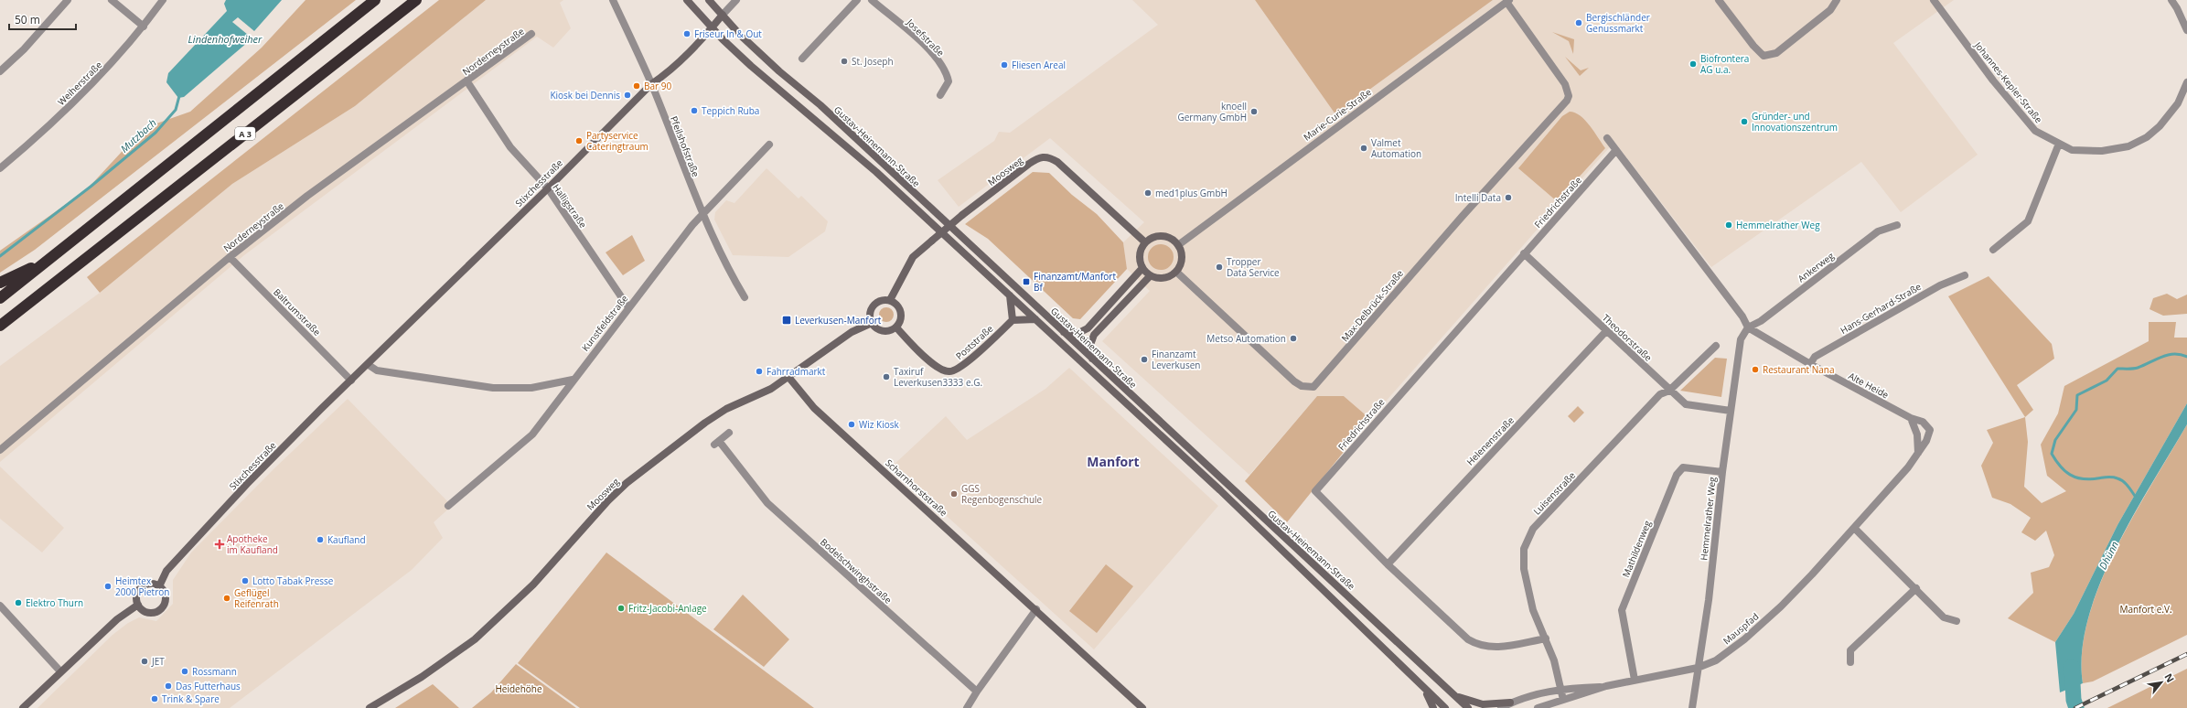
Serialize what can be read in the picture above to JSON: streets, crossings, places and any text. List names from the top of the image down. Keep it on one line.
{"streets":{"highway":["A 3"],"street":["Josefstraße","Norderneystraße","Johannes-Kepler-Straße","Weiherstraße","Marie-Curie-Straße","Pfeilshofstraße","Gustav-Heinemann-Straße","Moosweg","Stixchesstraße","Friedrichstraße","Halligstraße","Ankerweg","Max-Delbrück-Straße","Hans-Gerhard-Straße","Baltrumstraße","Kunstfeldstraße","Theodorstraße","Poststraße","Alte Heide","Helenenstraße","Scharnhorststraße","Luisenstraße","Hemmelrather Weg","Mathildenweg","Bodelschwinghstraße","Mauspfad"]},"crossings":[["Norderneystraße","Halligstraße"],["Norderneystraße","Baltrumstraße"],["Marie-Curie-Straße","Moosweg"],["Marie-Curie-Straße","Max-Delbrück-Straße"],["Pfeilshofstraße","Stixchesstraße"],["Pfeilshofstraße","Kunstfeldstraße"],["Gustav-Heinemann-Straße","Stixchesstraße"],["Moosweg","Max-Delbrück-Straße"],["Moosweg","Poststraße"],["Moosweg","Scharnhorststraße"],["Stixchesstraße","Halligstraße"],["Stixchesstraße","Baltrumstraße"],["Friedrichstraße","Theodorstraße"],["Friedrichstraße","Helenenstraße"],["Friedrichstraße","Luisenstraße"],["Halligstraße","Kunstfeldstraße"],["Ankerweg","Alte Heide"],["Ankerweg","Hemmelrather Weg"],["Hans-Gerhard-Straße","Alte Heide"],["Theodorstraße","Helenenstraße"],["Theodorstraße","Luisenstraße"],["Theodorstraße","Hemmelrather Weg"],["Alte Heide","Hemmelrather Weg"],["Alte Heide","Mauspfad"],["Luisenstraße","Mauspfad"],["Hemmelrather Weg","Mathildenweg"],["Hemmelrather Weg","Mauspfad"],["Mathildenweg","Mauspfad"]],"districts":["Manfort"],"water":["Lindenhofweiher","Mutzbach","Dhünn"],"parks":["Manfort e.V.","Heidehöhe"],"places":{"other":["Bergischländer Genussmarkt","Friseur In & Out","St. Joseph","Biofrontera AG u.a.","Fliesen Areal","Bar 90","Kiosk bei Dennis","Teppich Ruba","knoell Germany GmbH","Gründer- und Innovationszentrum","Partyservice Cateringtraum","Valmet Automation","med1plus GmbH","Intelli Data","Hemmelrather Weg","Tropper Data Service","Metso Automation","Finanzamt Leverkusen","Restaurant Nana","Fahrradmarkt","Taxiruf Leverkusen3333 e.G.","Wiz Kiosk","GGS Regenbogenschule","Kaufland","Lotto Tabak Presse","Heimtex 2000 Pietron","Geflügel Reifenrath","Elektro Thurn","Fritz-Jacobi-Anlage","JET","Rossmann","Das Futterhaus","Trink & Spare"],"transit":["Finanzamt/Manfort Bf","Leverkusen-Manfort"],"health":["Apotheke im Kaufland"]},"scale_bar":"50 m","north":"top right"}
